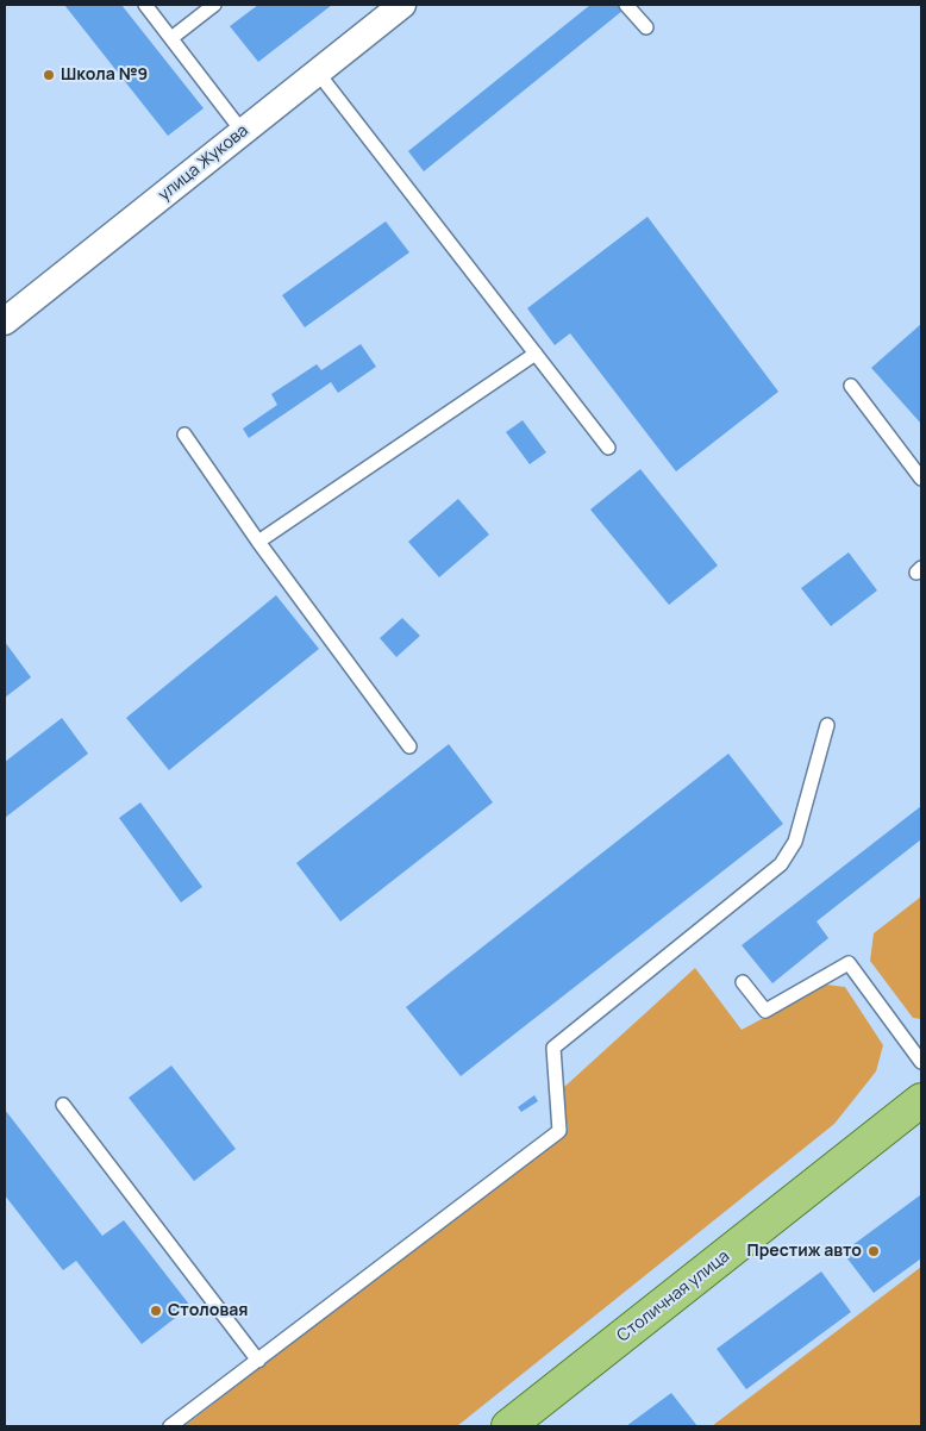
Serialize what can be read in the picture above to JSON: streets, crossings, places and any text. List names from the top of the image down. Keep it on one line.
{"streets":{"main road":["Столичная улица"],"street":["улица Жукова"]},"places":["Школа №9","Престиж авто","Столовая"]}
